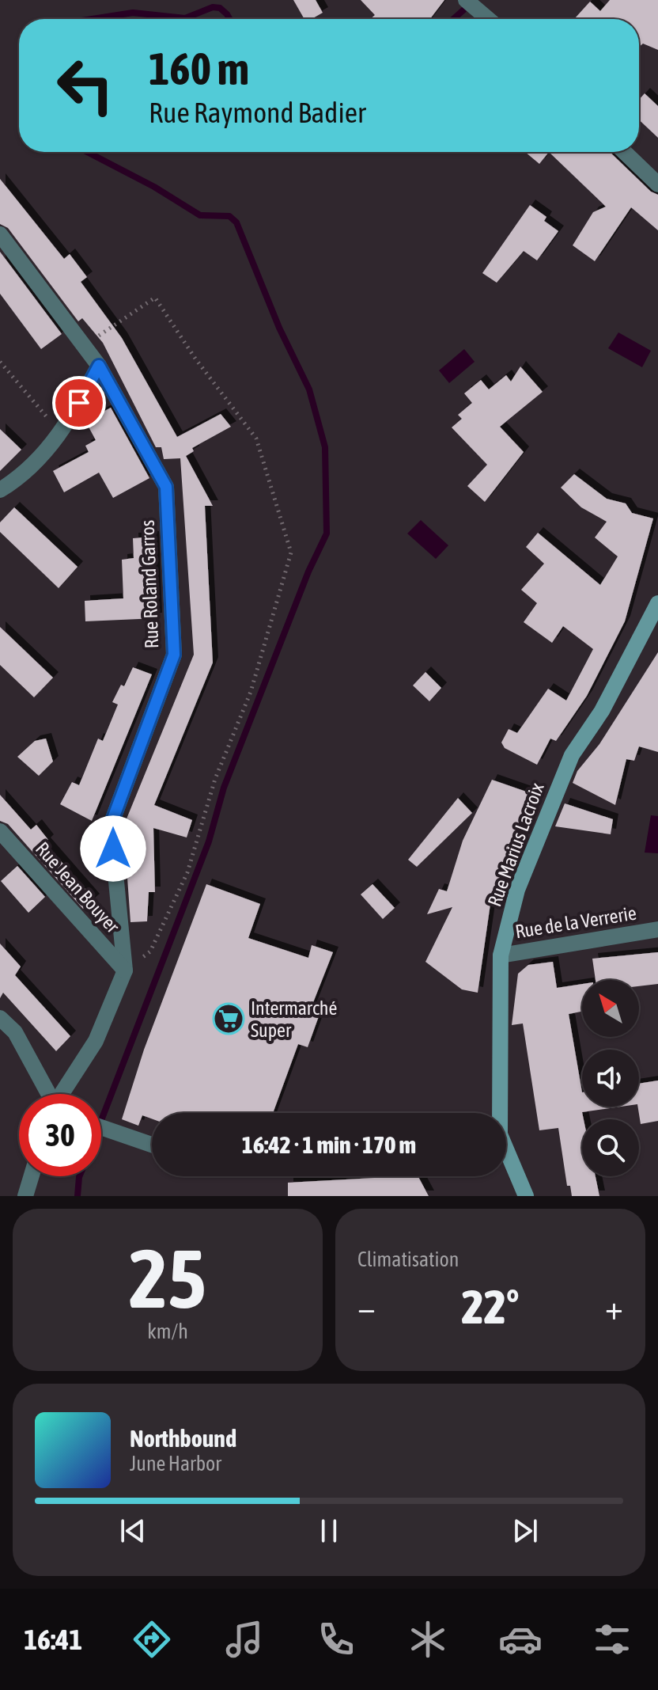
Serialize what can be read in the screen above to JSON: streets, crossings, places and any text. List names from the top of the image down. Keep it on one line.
{"streets":{"main road":["Rue Marius Lacroix"],"street":["Rue Roland Garros","Rue Jean Bouyer","Rue de la Verrerie"]},"crossings":[["Rue Roland Garros","Rue Jean Bouyer"],["Rue Marius Lacroix","Rue de la Verrerie"]],"places":{"supermarket":["Intermarché Super"]},"north":"top left","page":{"turn":["160 m","Rue Raymond Badier"],"limit":"30","trip":"16:42 · 1 min · 170 m","tile":[["25","km/h"],"Climatisation"],"heat":["−","22°","+"],"song":["Northbound","June Harbor"],"tabs":"16:41"}}
